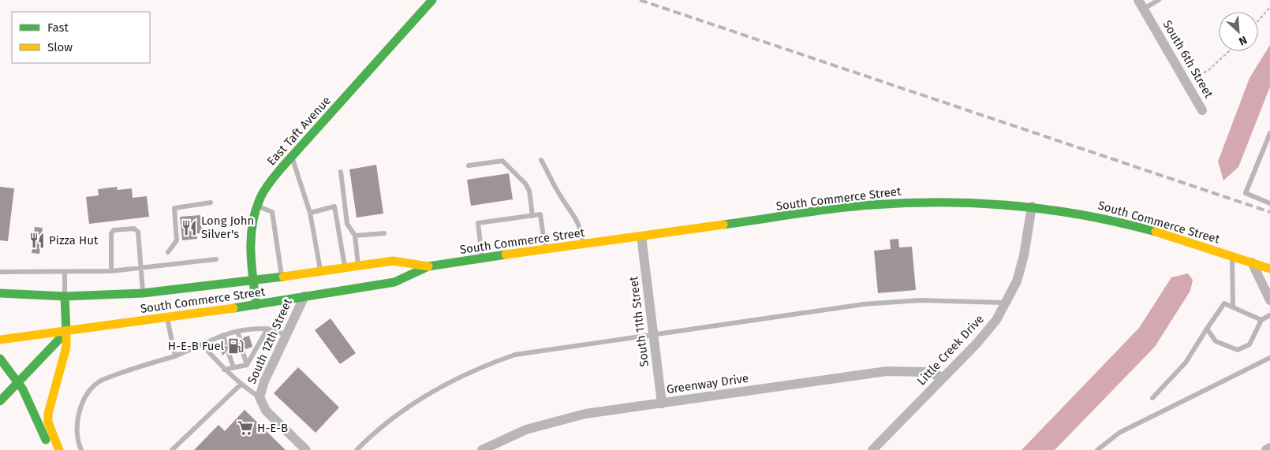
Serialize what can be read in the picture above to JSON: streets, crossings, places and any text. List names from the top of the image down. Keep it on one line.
{"streets":{"main road":["East Taft Avenue","South Commerce Street"],"street":["South 6th Street","South 11th Street","South 12th Street","Little Creek Drive","Greenway Drive"]},"crossings":[["East Taft Avenue","South Commerce Street"],["South Commerce Street","South 11th Street"],["South Commerce Street","South 12th Street"],["South Commerce Street","Little Creek Drive"],["South 11th Street","Greenway Drive"],["Little Creek Drive","Greenway Drive"]],"places":{"restaurant":["Long John Silver's","Pizza Hut"],"fuel station":["H-E-B Fuel"],"supermarket":["H-E-B"]},"legend":["Fast","Slow"],"north":"bottom right"}
